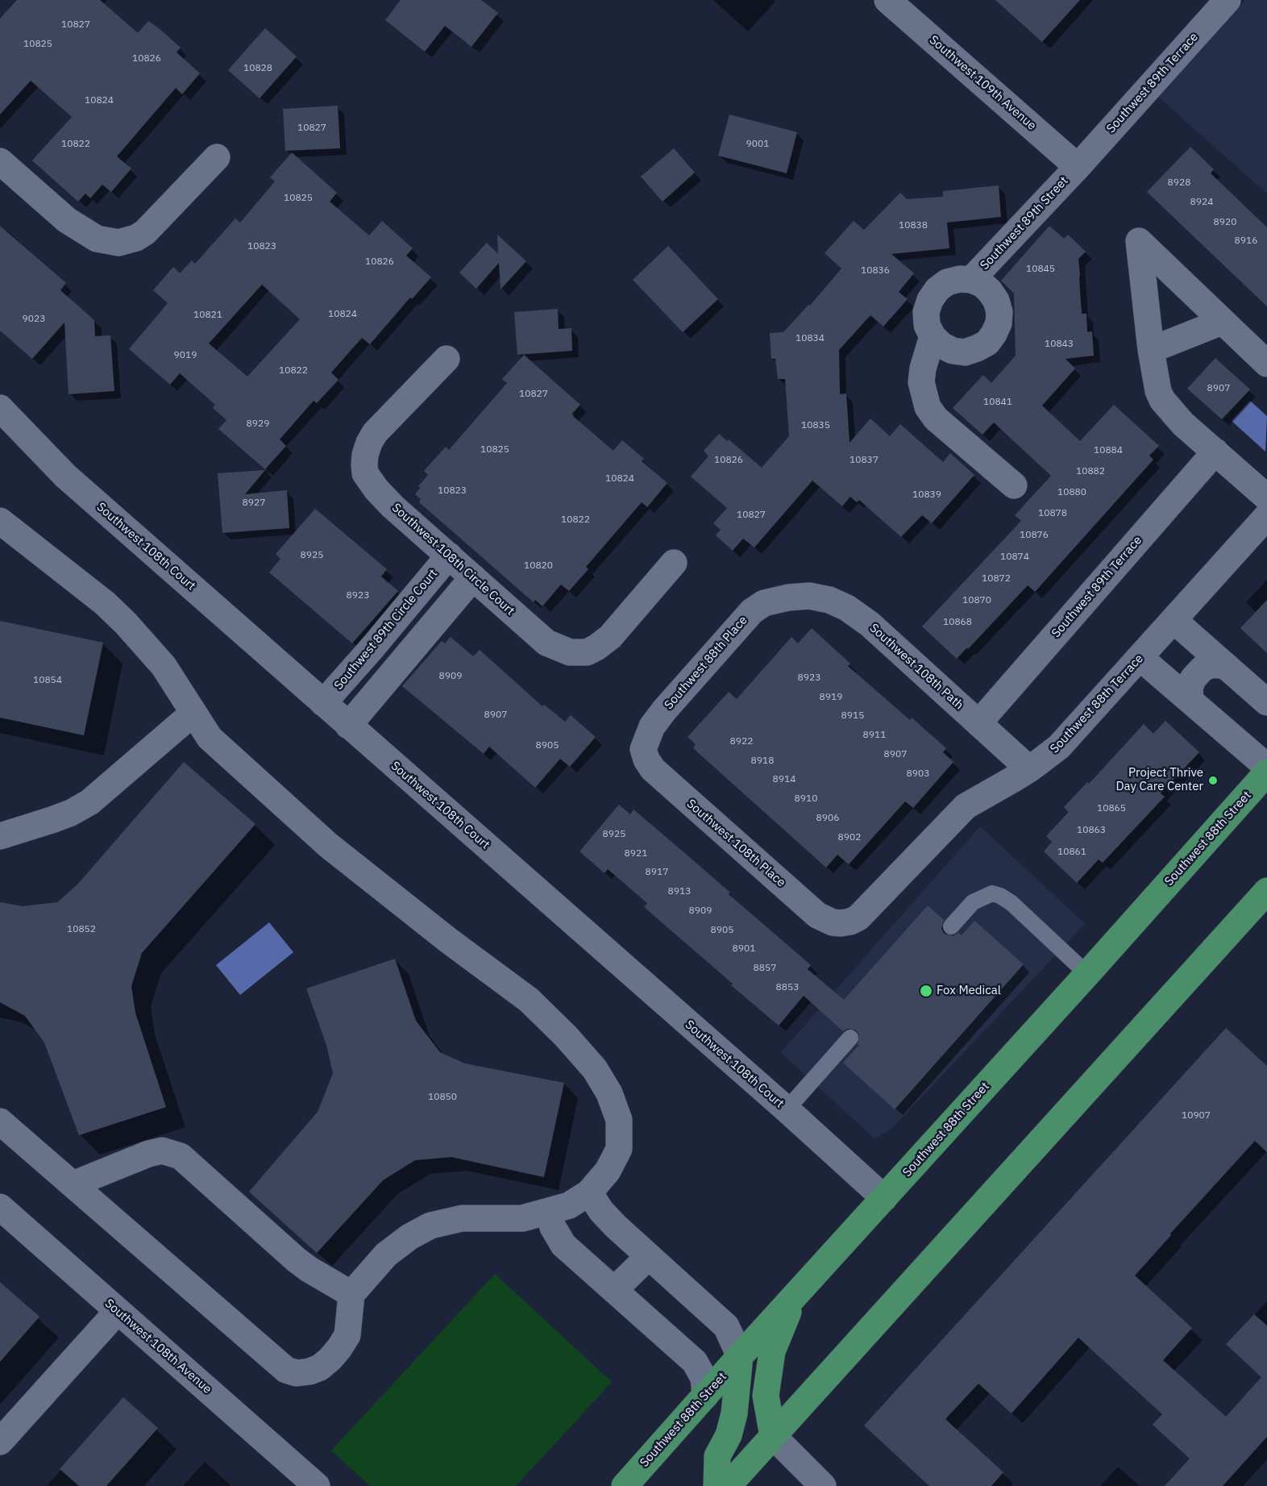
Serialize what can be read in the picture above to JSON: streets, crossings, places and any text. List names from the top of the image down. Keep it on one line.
{"streets":{"main road":["Southwest 88th Street"],"street":["Southwest 109th Avenue","Southwest 89th Terrace","Southwest 89th Street","Southwest 108th Court","Southwest 108th Circle Court","Southwest 89th Circle Court","Southwest 88th Place","Southwest 108th Path","Southwest 88th Terrace","Southwest 108th Place","Southwest 108th Avenue"]},"crossings":[["Southwest 109th Avenue","Southwest 89th Terrace"],["Southwest 109th Avenue","Southwest 89th Street"],["Southwest 89th Terrace","Southwest 89th Street"],["Southwest 89th Terrace","Southwest 108th Path"],["Southwest 108th Court","Southwest 89th Circle Court"],["Southwest 108th Court","Southwest 88th Street"],["Southwest 108th Circle Court","Southwest 89th Circle Court"],["Southwest 88th Place","Southwest 108th Path"],["Southwest 88th Place","Southwest 108th Place"],["Southwest 108th Path","Southwest 88th Terrace"],["Southwest 88th Terrace","Southwest 108th Place"]],"places":["Project Thrive Day Care Center","Fox Medical"],"house_numbers":["10827","10825","10826","10828","10824","10827","10822","9001","8928","10825","8924","8920","10838","8916","10823","10826","10845","10836","10824","10821","9023","10834","10843","9019","10822","8907","10827","10841","8929","10835","10825","10884","10826","10837","10882","10824","10823","10880","10839","8927","10878","10827","10822","10876","8925","10874","10820","10872","8923","10870","10868","8909","8923","10854","8919","8907","8915","8911","8922","8905","8907","8918","8903","8914","8910","10865","8906","10863","8925","8902","10861","8921","8917","8913","8909","10852","8905","8901","8857","8853","10850","10907"]}
